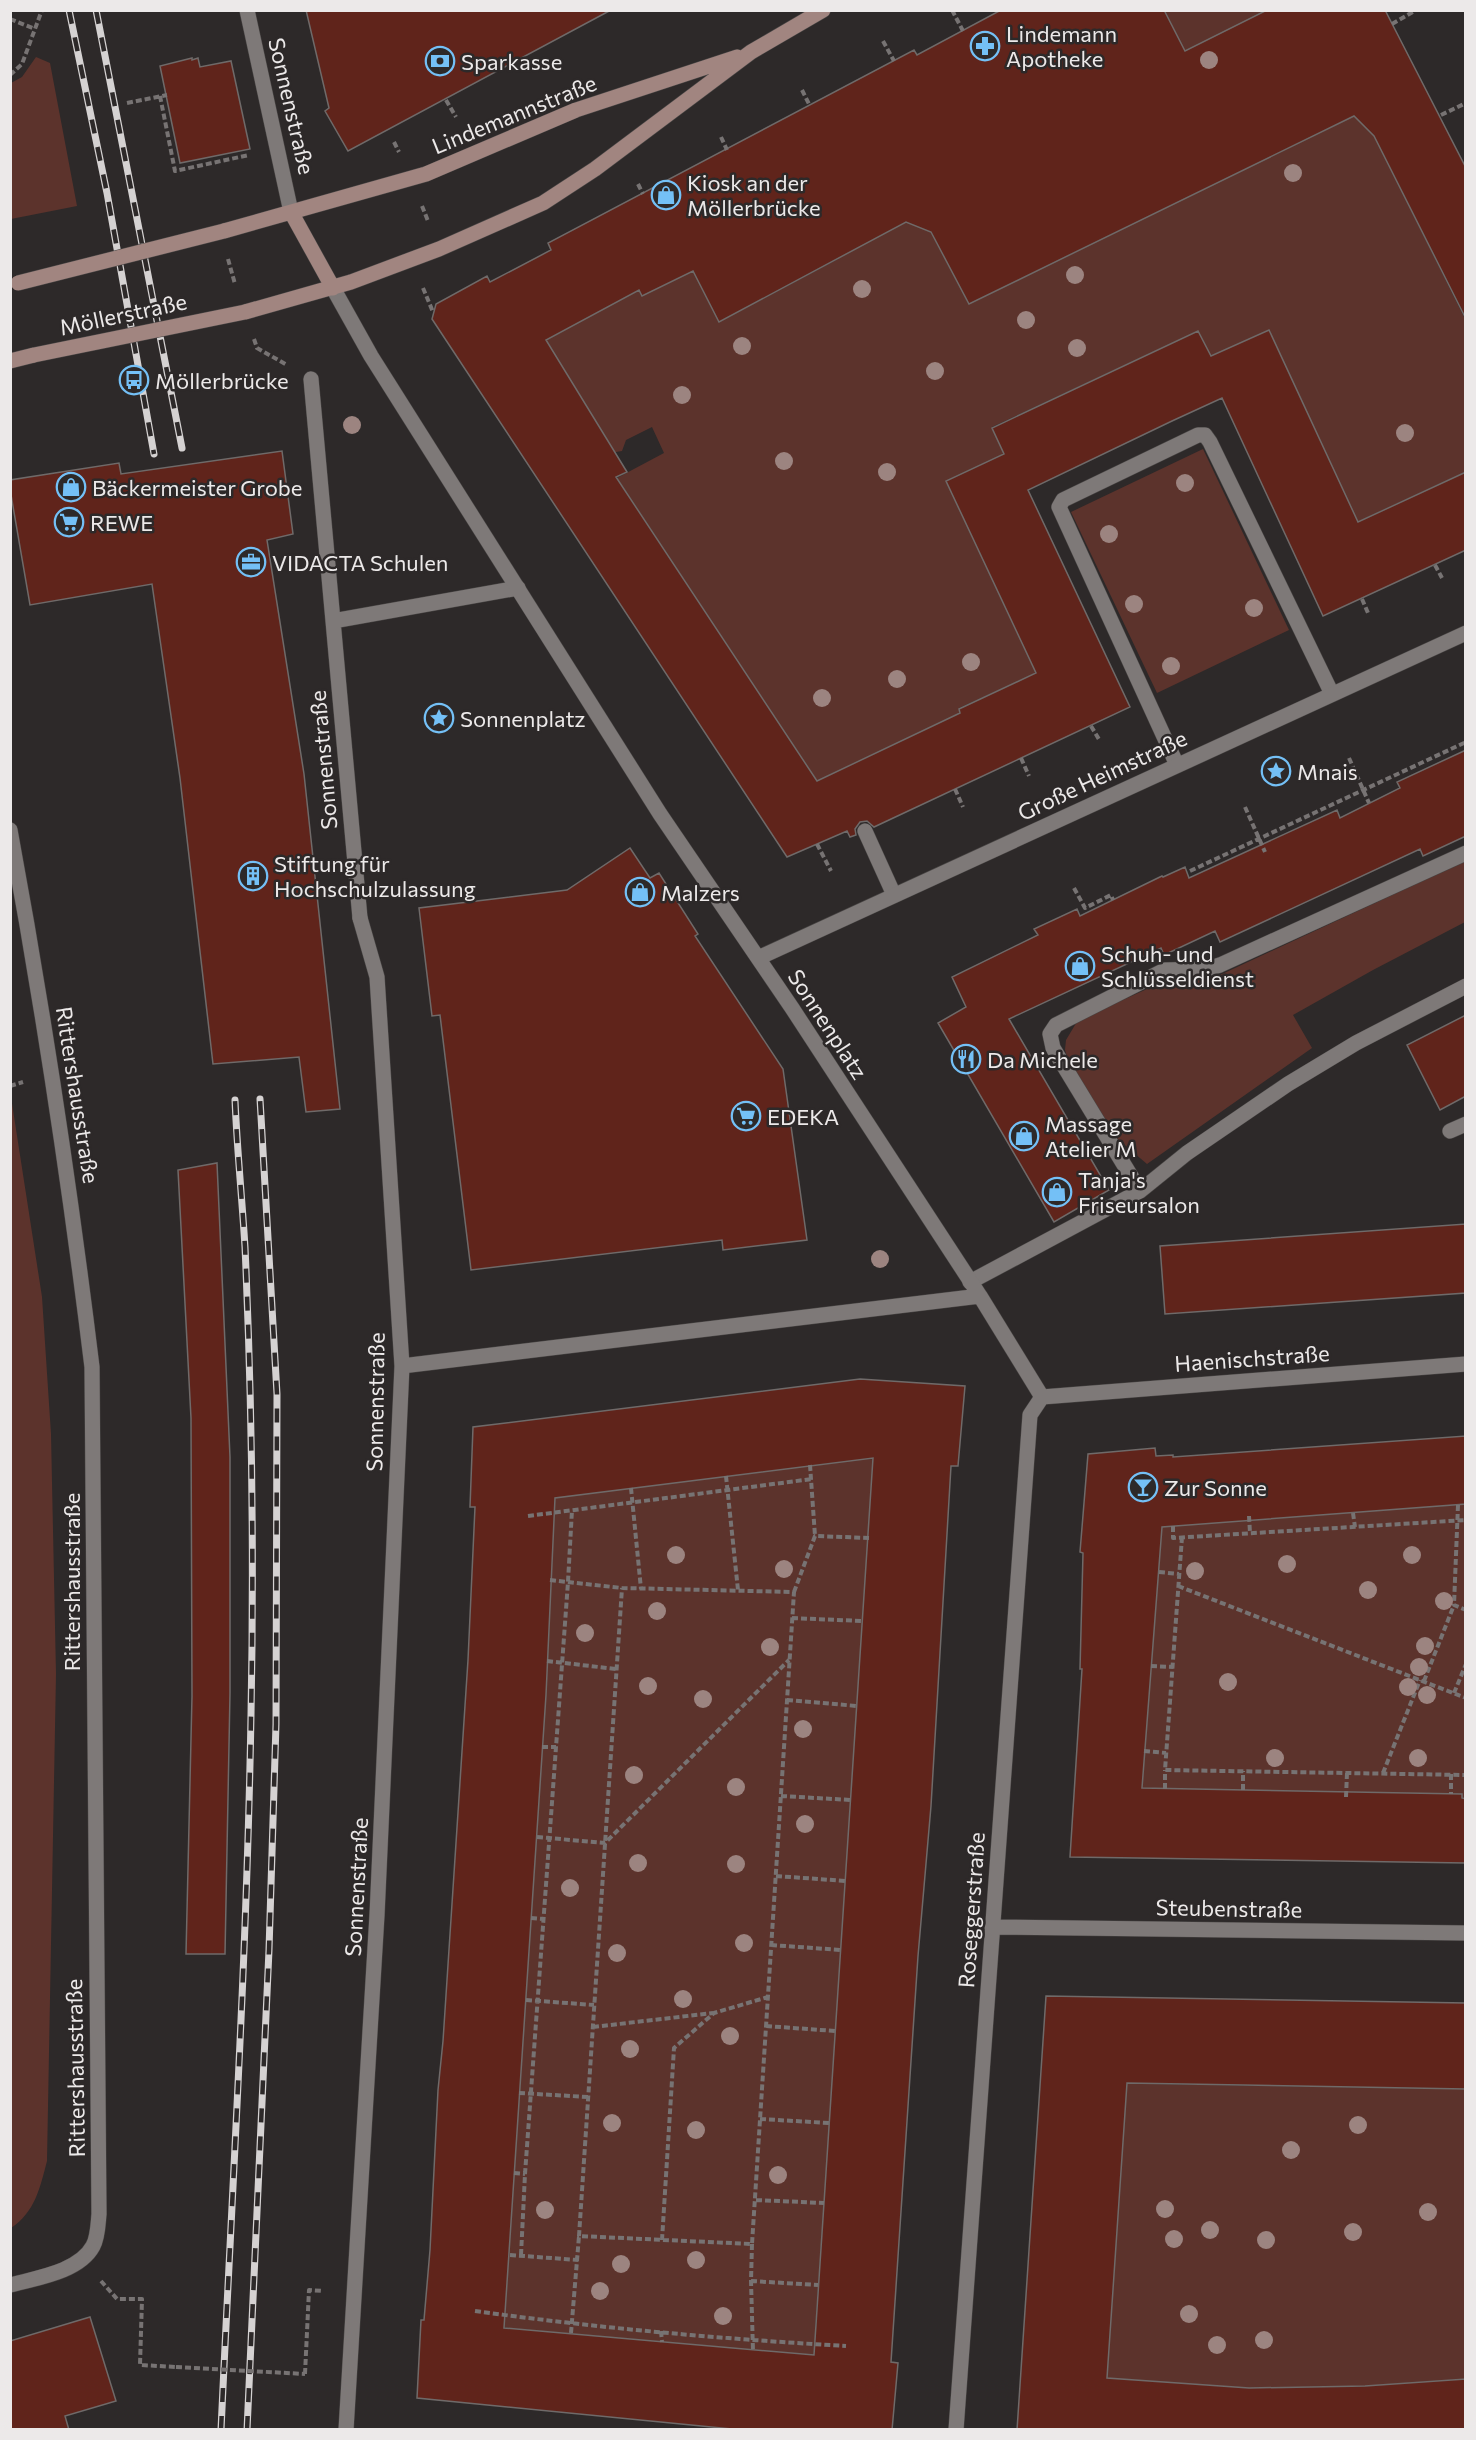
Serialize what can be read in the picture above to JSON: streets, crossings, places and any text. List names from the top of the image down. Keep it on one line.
{"streets":{"main road":["Lindemannstraße","Möllerstraße"],"street":["Sonnenstraße","Große Heimstraße","Sonnenplatz","Rittershausstraße","Haenischstraße","Steubenstraße","Roseggerstraße"]},"crossings":[["Sonnenstraße","Lindemannstraße"],["Lindemannstraße","Möllerstraße"],["Lindemannstraße","Sonnenplatz"],["Große Heimstraße","Sonnenplatz"],["Sonnenplatz","Haenischstraße"],["Sonnenplatz","Roseggerstraße"],["Haenischstraße","Roseggerstraße"],["Steubenstraße","Roseggerstraße"]],"places":{"pharmacy":["Lindemann Apotheke"],"bank":["Sparkasse"],"shop":["Kiosk an der Möllerbrücke","Bäckermeister Grobe","Malzers","Schuh- und Schlüsseldienst","Massage Atelier M","Tanja's Friseursalon"],"bus stop":["Möllerbrücke"],"supermarket":["REWE","EDEKA"],"office":["VIDACTA Schulen"],"place":["Sonnenplatz","Mnais"],"building":["Stiftung für Hochschulzulassung"],"restaurant":["Da Michele"],"bar":["Zur Sonne"]}}
